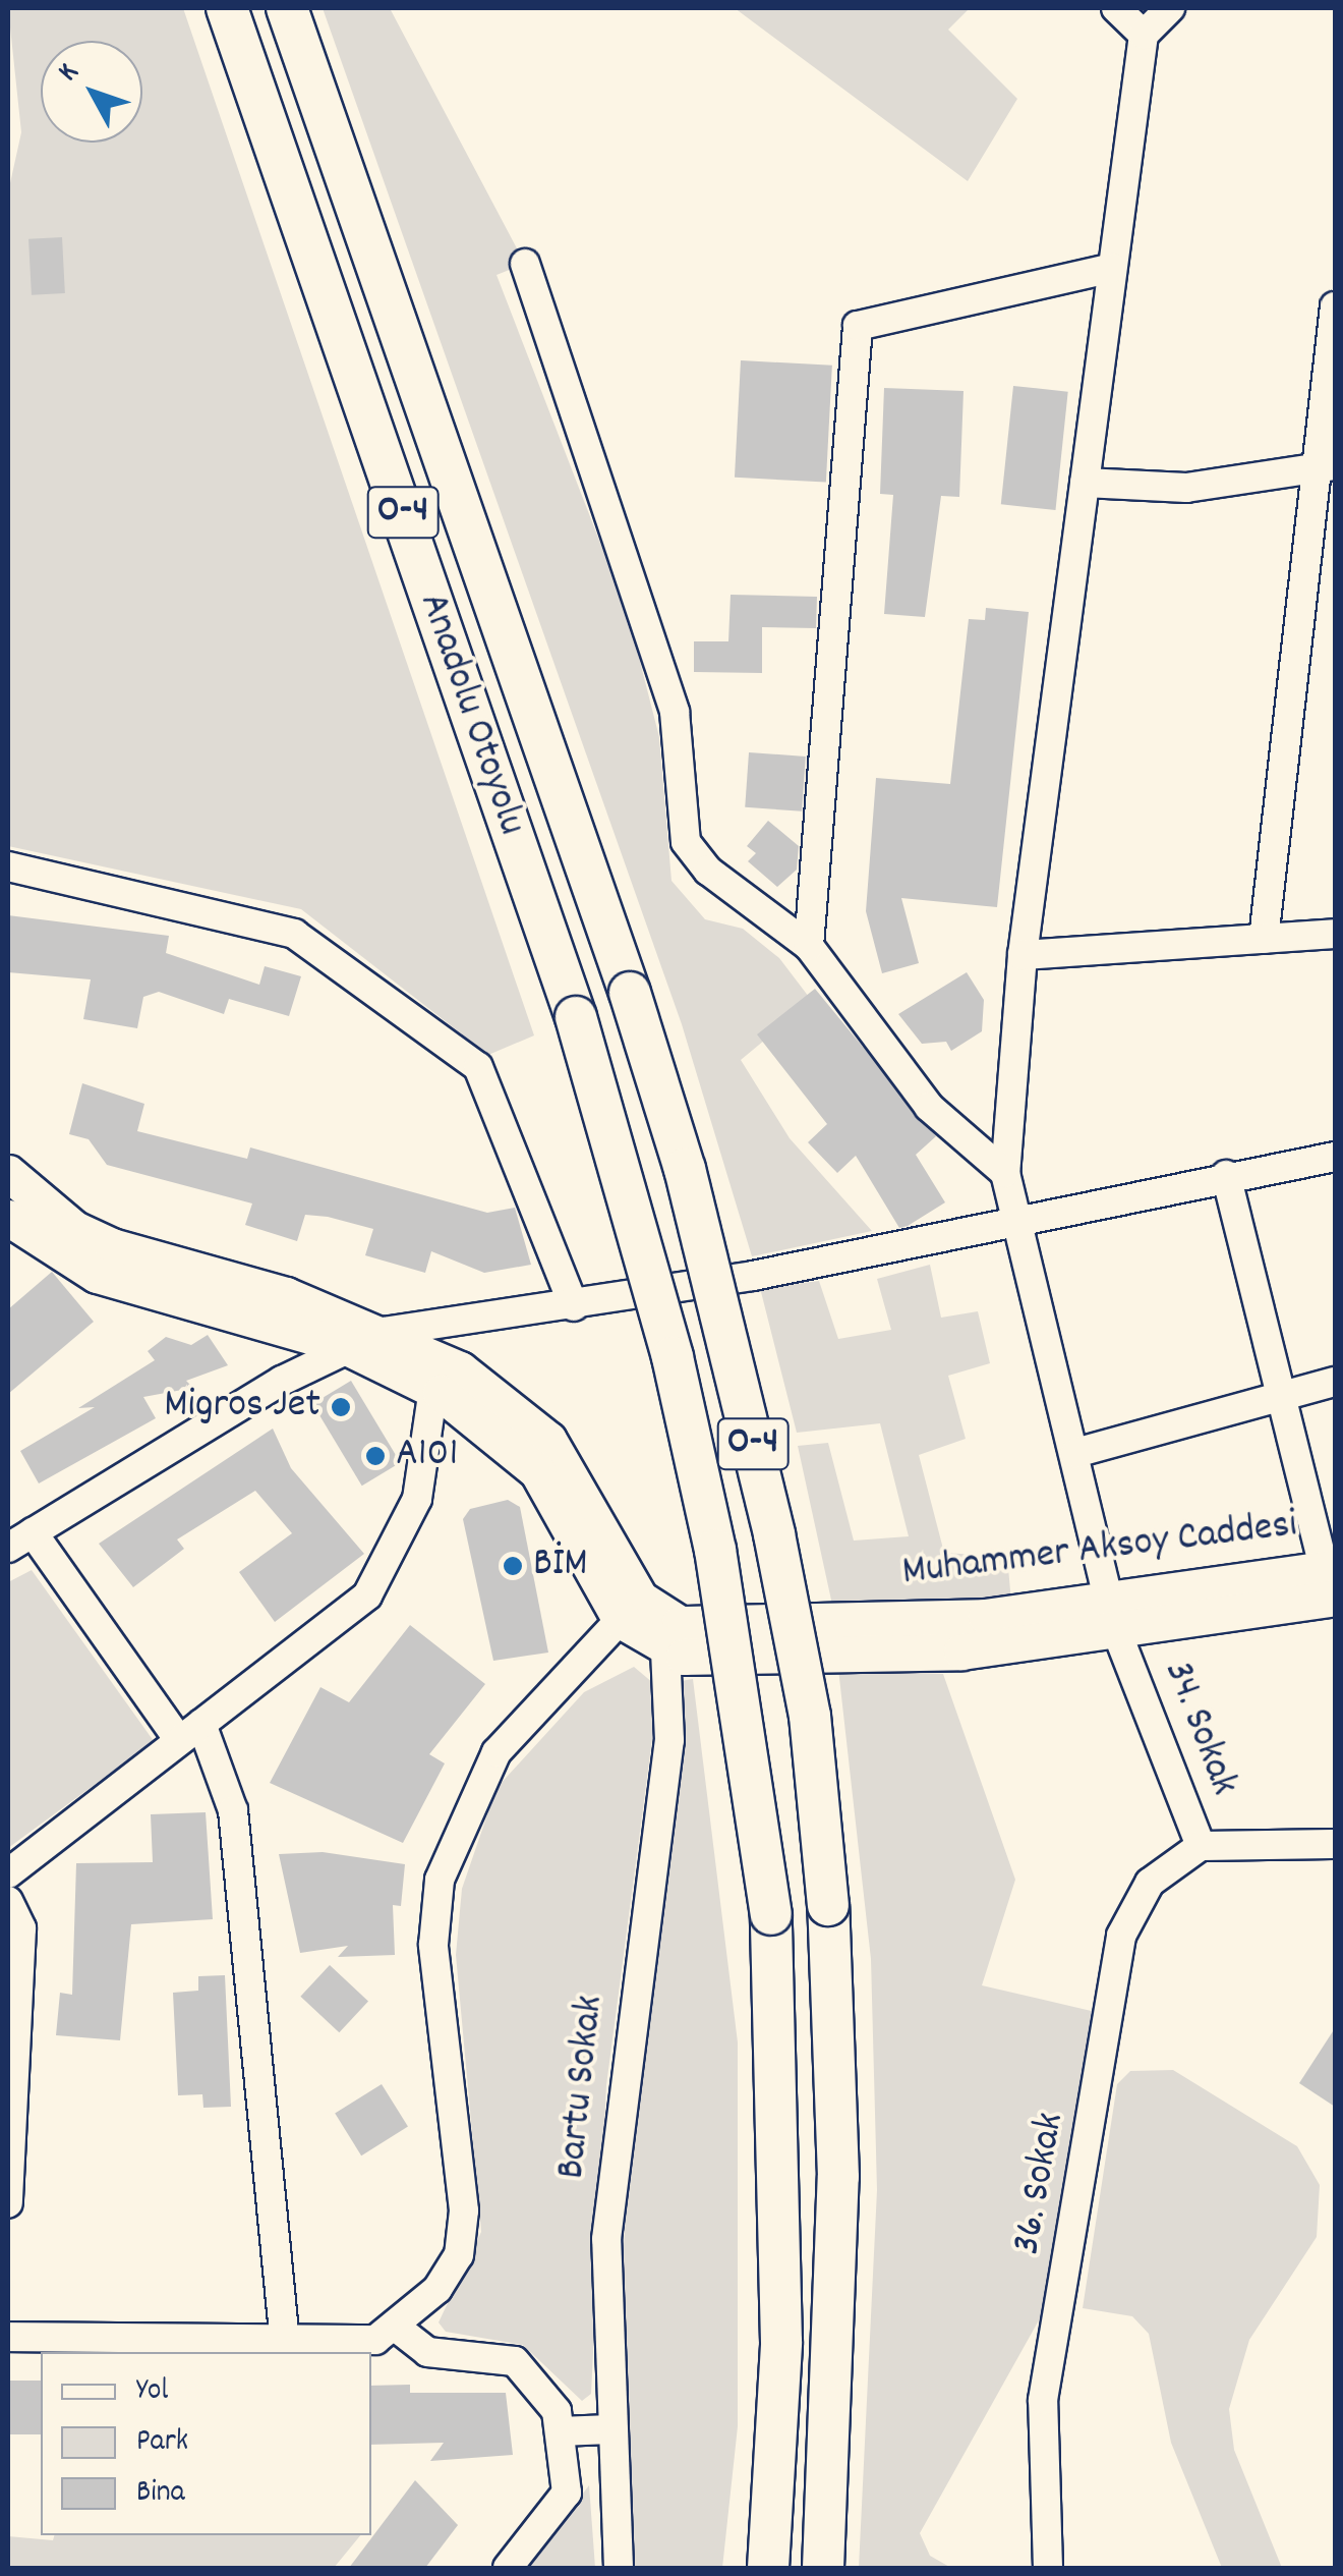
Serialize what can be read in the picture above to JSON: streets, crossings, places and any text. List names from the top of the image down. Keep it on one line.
{"streets":{"highway":["O-4","Anadolu Otoyolu"],"main road":["Muhammer Aksoy Caddesi"],"street":["34. Sokak","Bartu Sokak","36. Sokak"]},"crossings":[["Muhammer Aksoy Caddesi","34. Sokak"],["Muhammer Aksoy Caddesi","Bartu Sokak"],["34. Sokak","36. Sokak"]],"places":["Migros Jet","A101","BİM"],"legend":["Yol","Park","Bina"],"north":"top left"}
